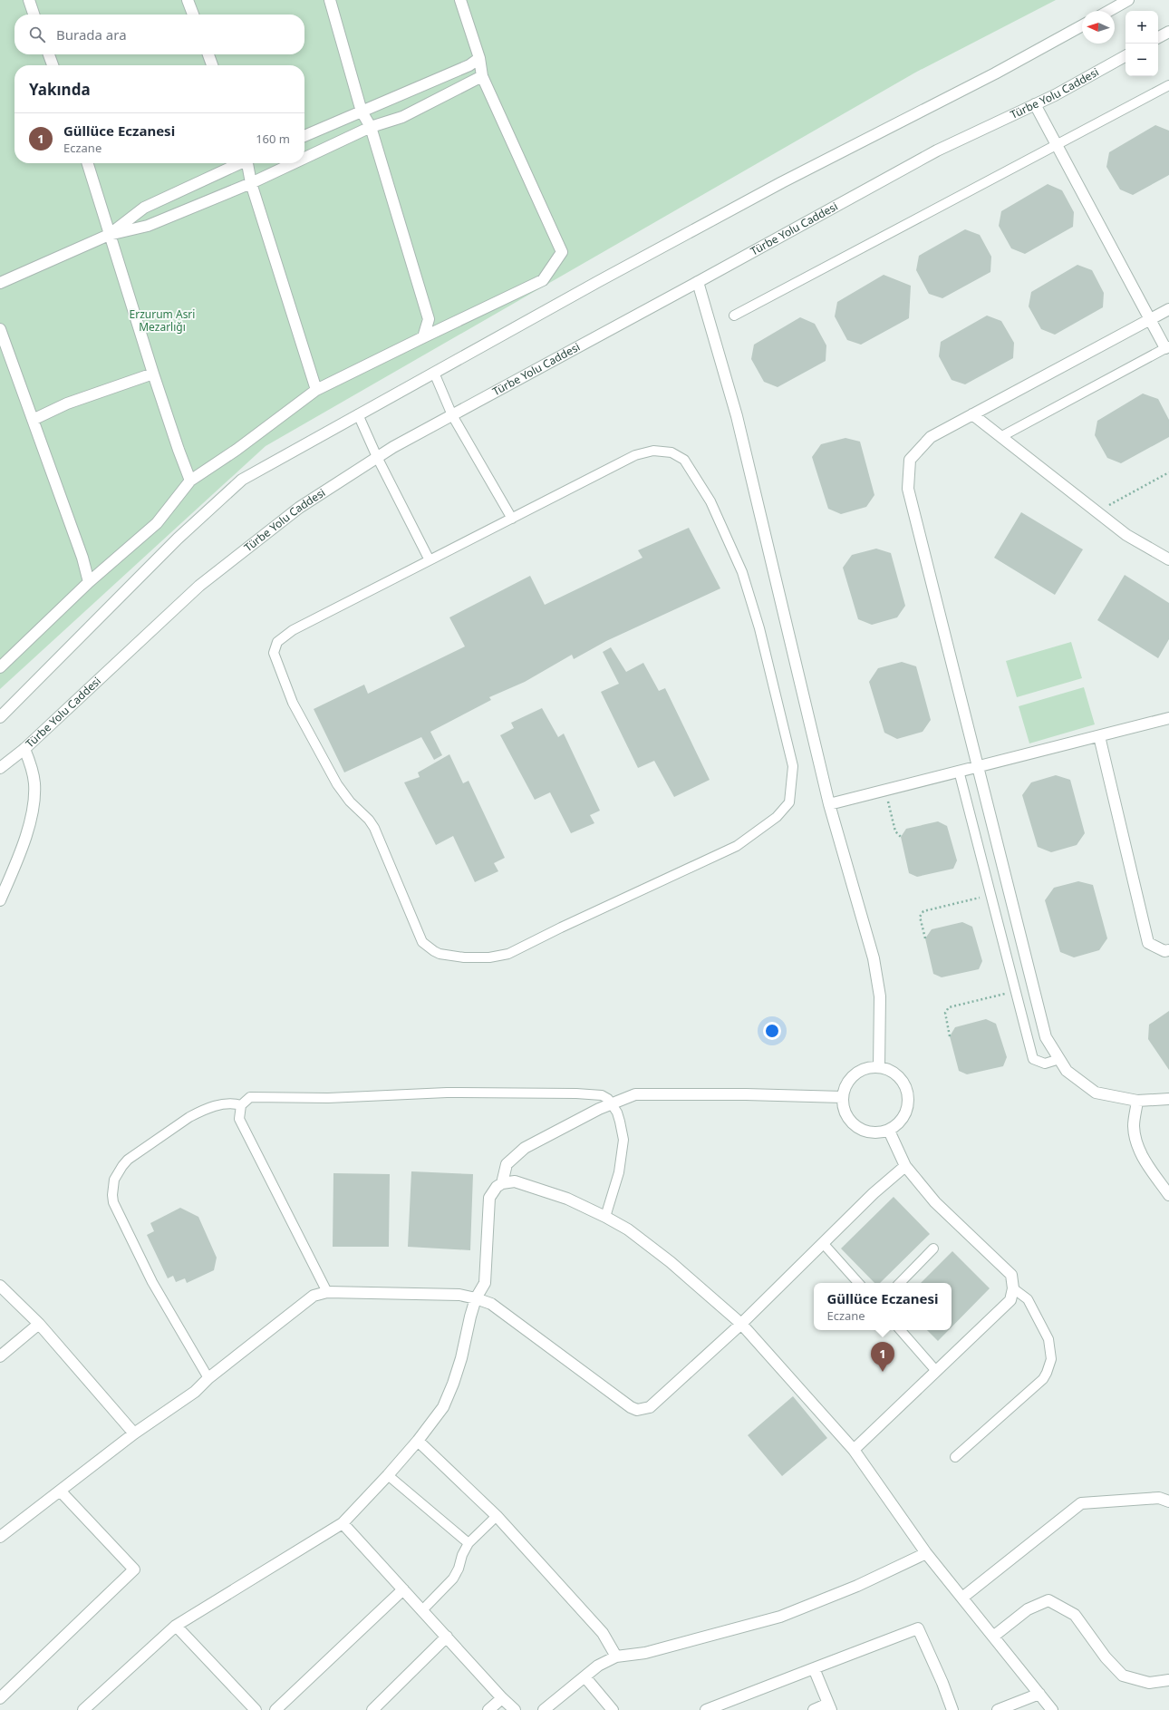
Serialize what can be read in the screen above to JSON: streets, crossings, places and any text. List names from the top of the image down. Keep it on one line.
{"streets":{"street":["Türbe Yolu Caddesi"]},"parks":["Erzurum Asri Mezarlığı"],"north":"left","page":{"map_buttons":["+","−"],"search":"Burada ara","heading":"Yakında","list":[{"mark":"1","name":"Güllüce Eczanesi","note":"Eczane","value":"160 m"}],"popup":["Güllüce Eczanesi","Eczane"],"pins":"1"}}
